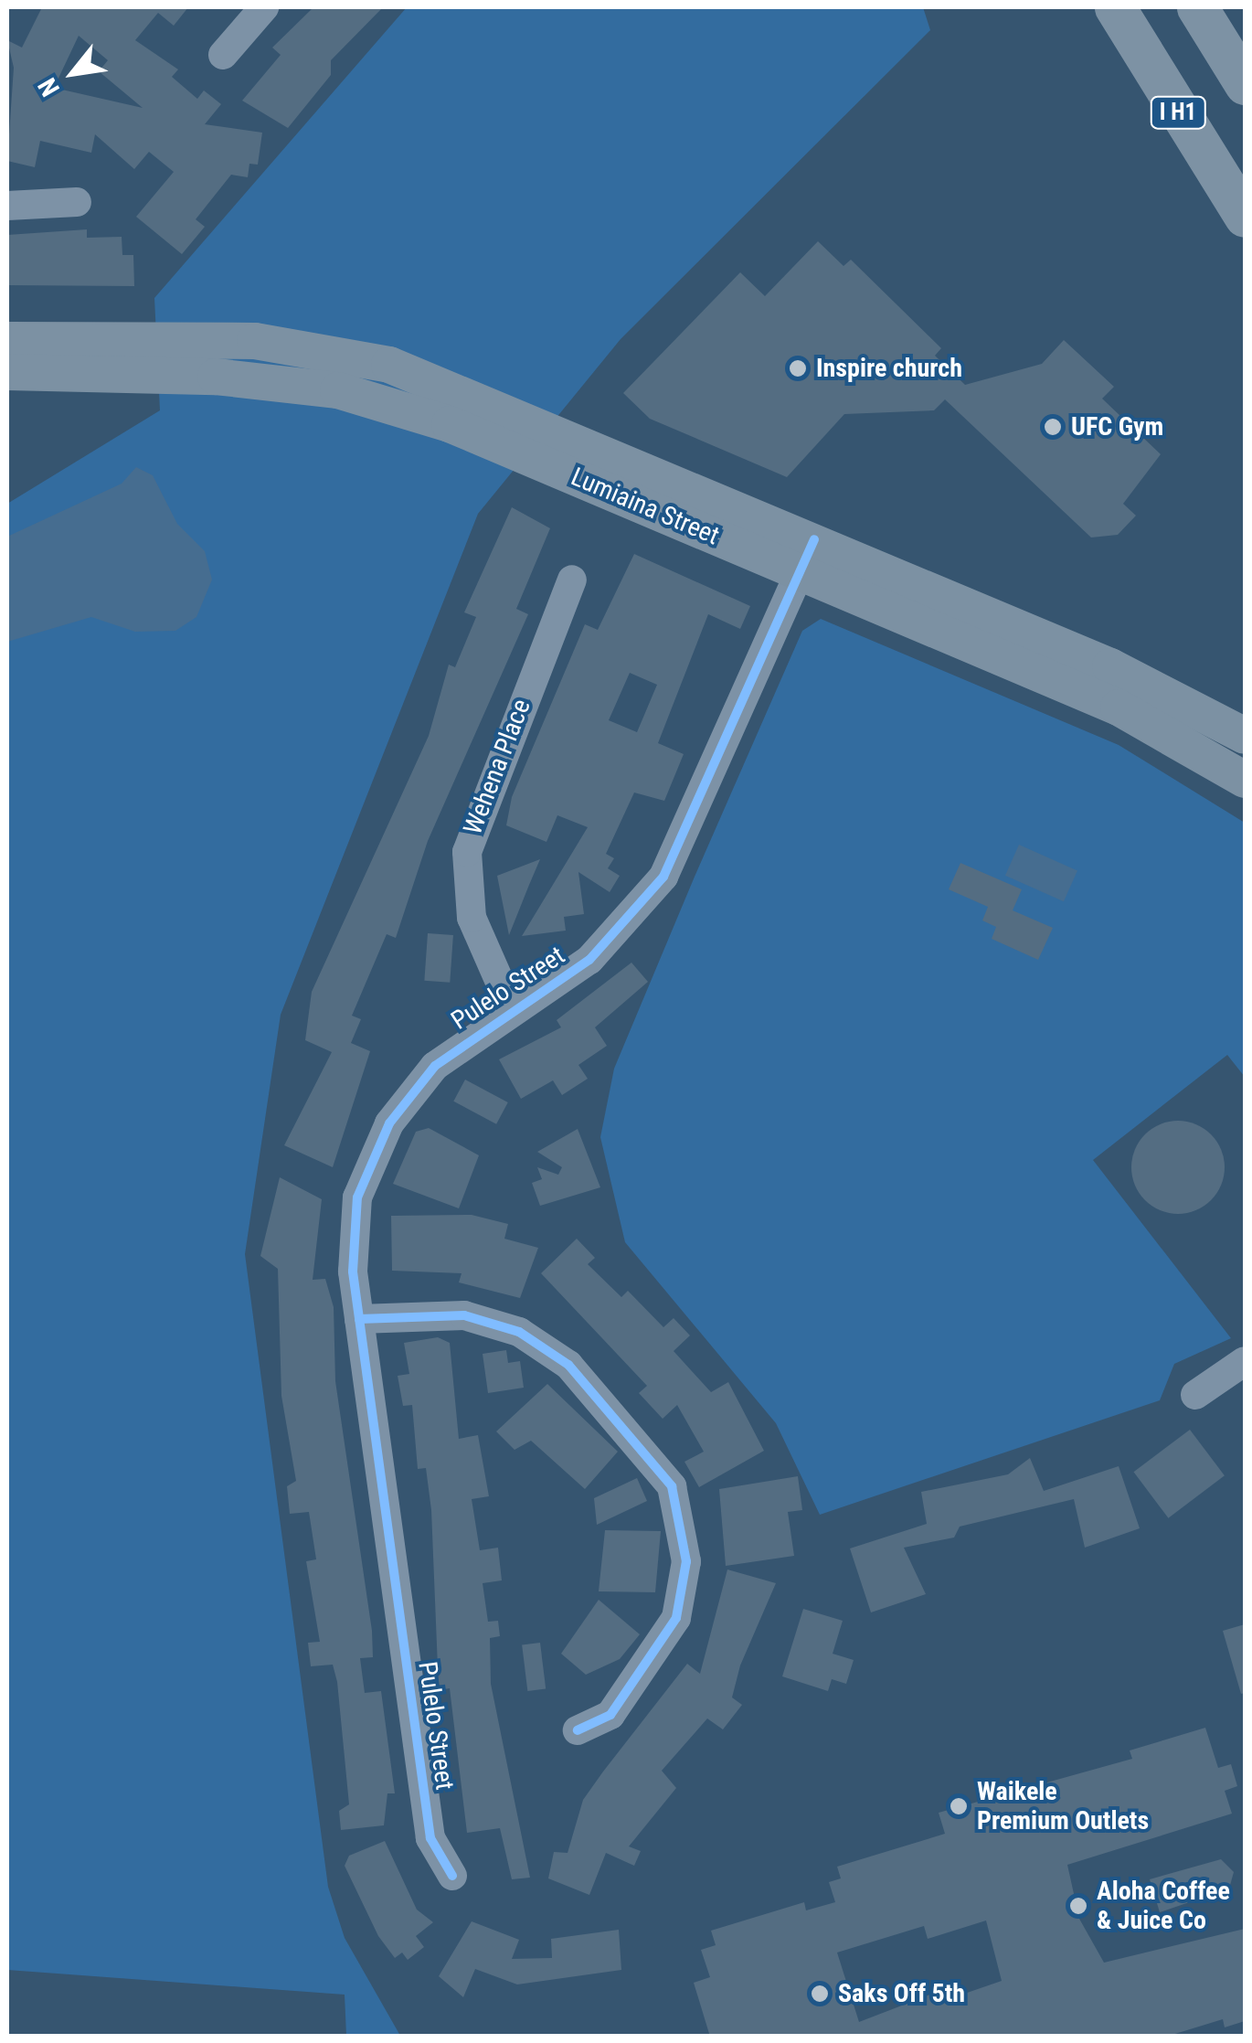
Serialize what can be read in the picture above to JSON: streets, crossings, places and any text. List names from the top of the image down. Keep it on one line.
{"streets":{"highway":["I H1"],"main road":["Lumiaina Street"],"street":["Wehena Place","Pulelo Street"]},"crossings":[["Lumiaina Street","Pulelo Street"],["Wehena Place","Pulelo Street"]],"places":["Inspire church","UFC Gym","Waikele Premium Outlets","Aloha Coffee & Juice Co","Saks Off 5th"],"north":"bottom left"}
